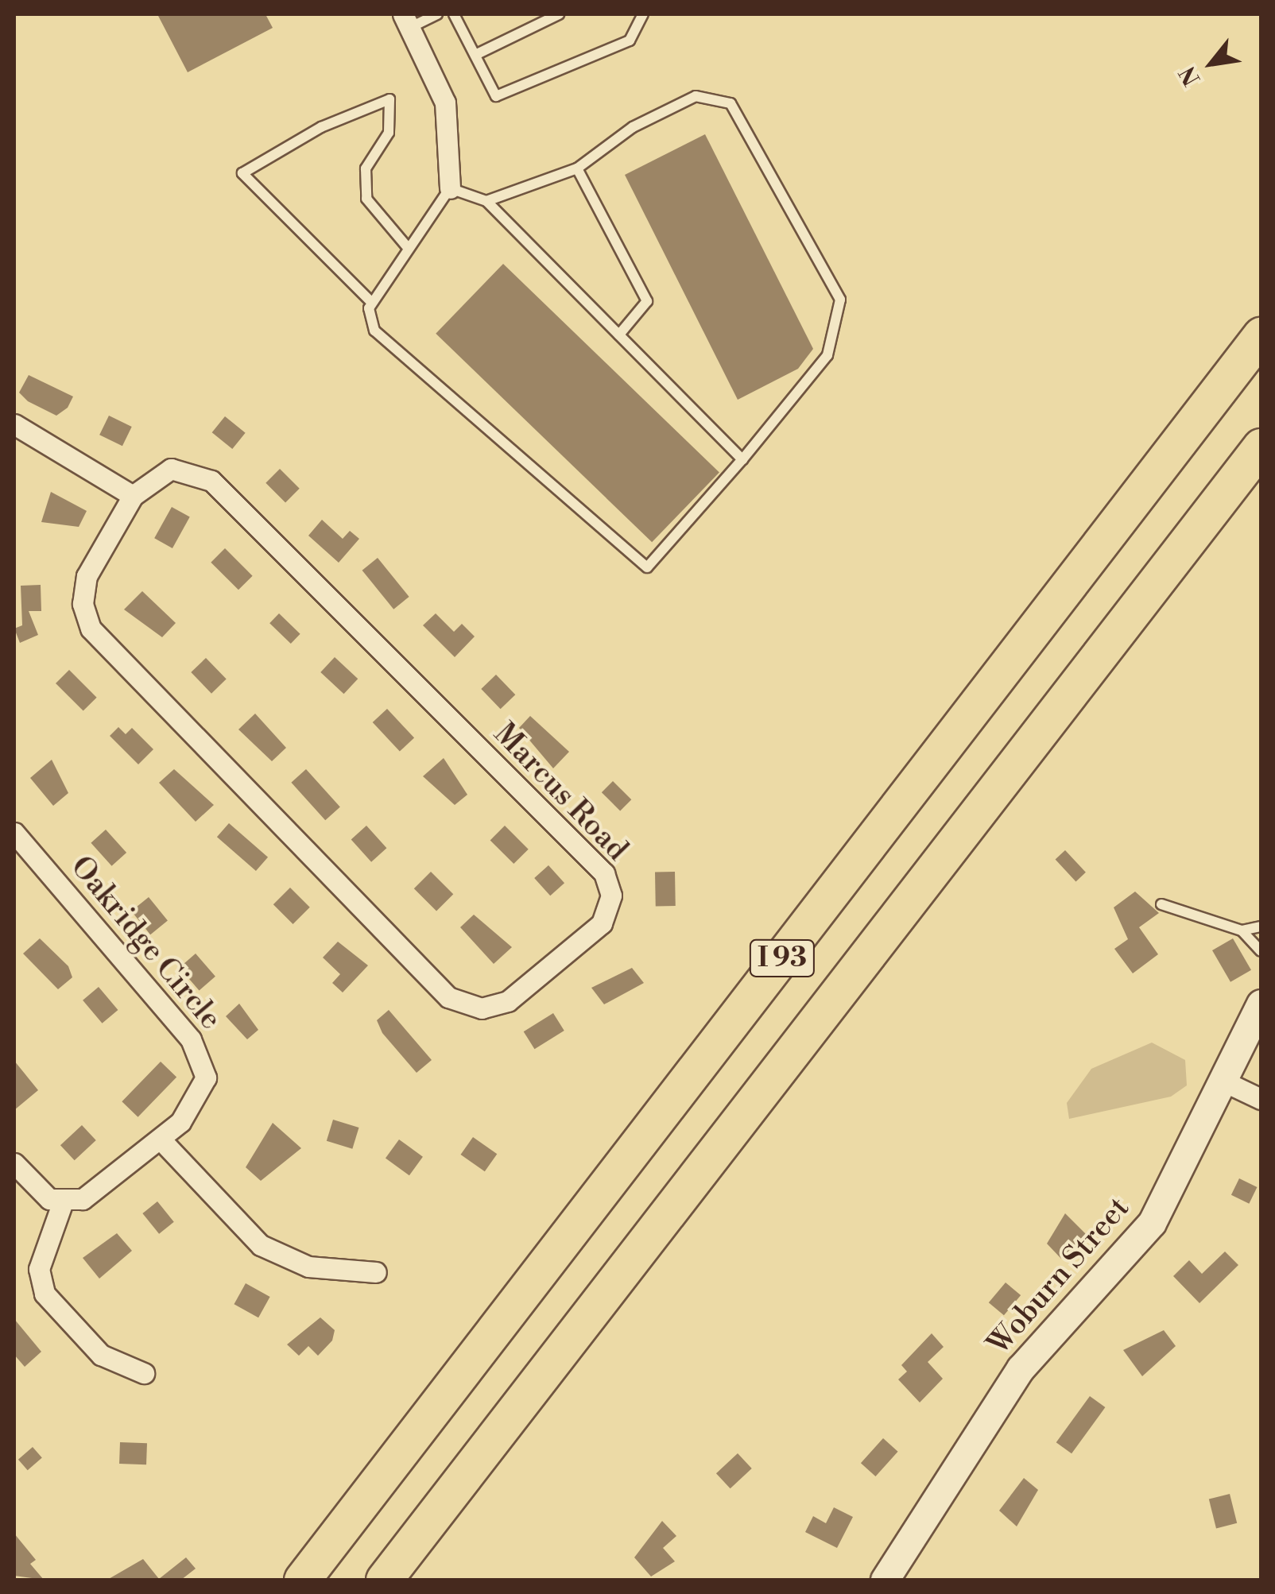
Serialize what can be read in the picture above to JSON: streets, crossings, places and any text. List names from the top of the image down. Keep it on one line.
{"streets":{"highway":["I 93"],"street":["Marcus Road","Oakridge Circle","Woburn Street"]},"north":"bottom left"}
